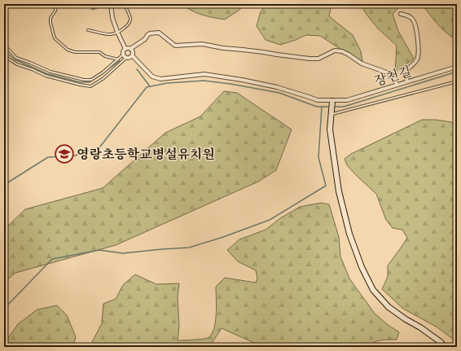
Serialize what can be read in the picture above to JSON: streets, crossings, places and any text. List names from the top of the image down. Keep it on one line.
{"streets":{"street":["장천길"]},"places":{"school or university":["영랑초등학교병설유치원"]}}
